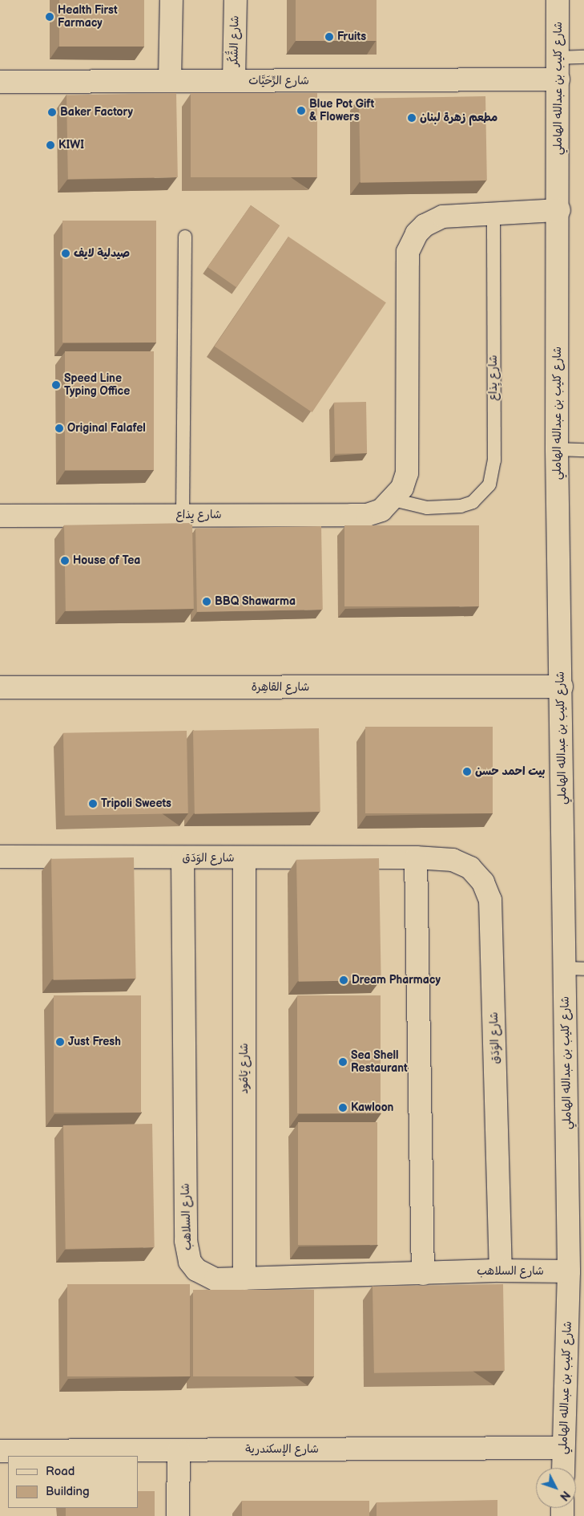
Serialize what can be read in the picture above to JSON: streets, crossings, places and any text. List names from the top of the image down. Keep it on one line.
{"streets":{"street":["شارع الشُّكُر","شارع الرِّحَيَّات","شارع كليب بن عبدالله الهاملي","شارع يِذاع","شارع القاهِرة","شارع الوَدَق","شارع يَامُود","شارع السلاهب","شارع الإسكندرية"]},"crossings":[["شارع الشُّكُر","شارع الرِّحَيَّات"],["شارع الرِّحَيَّات","شارع كليب بن عبدالله الهاملي"],["شارع كليب بن عبدالله الهاملي","شارع يِذاع"],["شارع كليب بن عبدالله الهاملي","شارع القاهِرة"],["شارع كليب بن عبدالله الهاملي","شارع السلاهب"],["شارع كليب بن عبدالله الهاملي","شارع الإسكندرية"],["شارع الوَدَق","شارع يَامُود"],["شارع الوَدَق","شارع السلاهب"],["شارع يَامُود","شارع السلاهب"]],"places":["Health First Farmacy","Fruits","Blue Pot Gift & Flowers","Baker Factory","مطعم زهرة لبنان","KIWI","صيدلية لايف","Speed Line Typing Office","Original Falafel","House of Tea","BBQ Shawarma","بيت احمد حسن","Tripoli Sweets","Dream Pharmacy","Just Fresh","Sea Shell Restaurant","Kawloon"],"legend":["Road","Building"],"north":"bottom right"}
